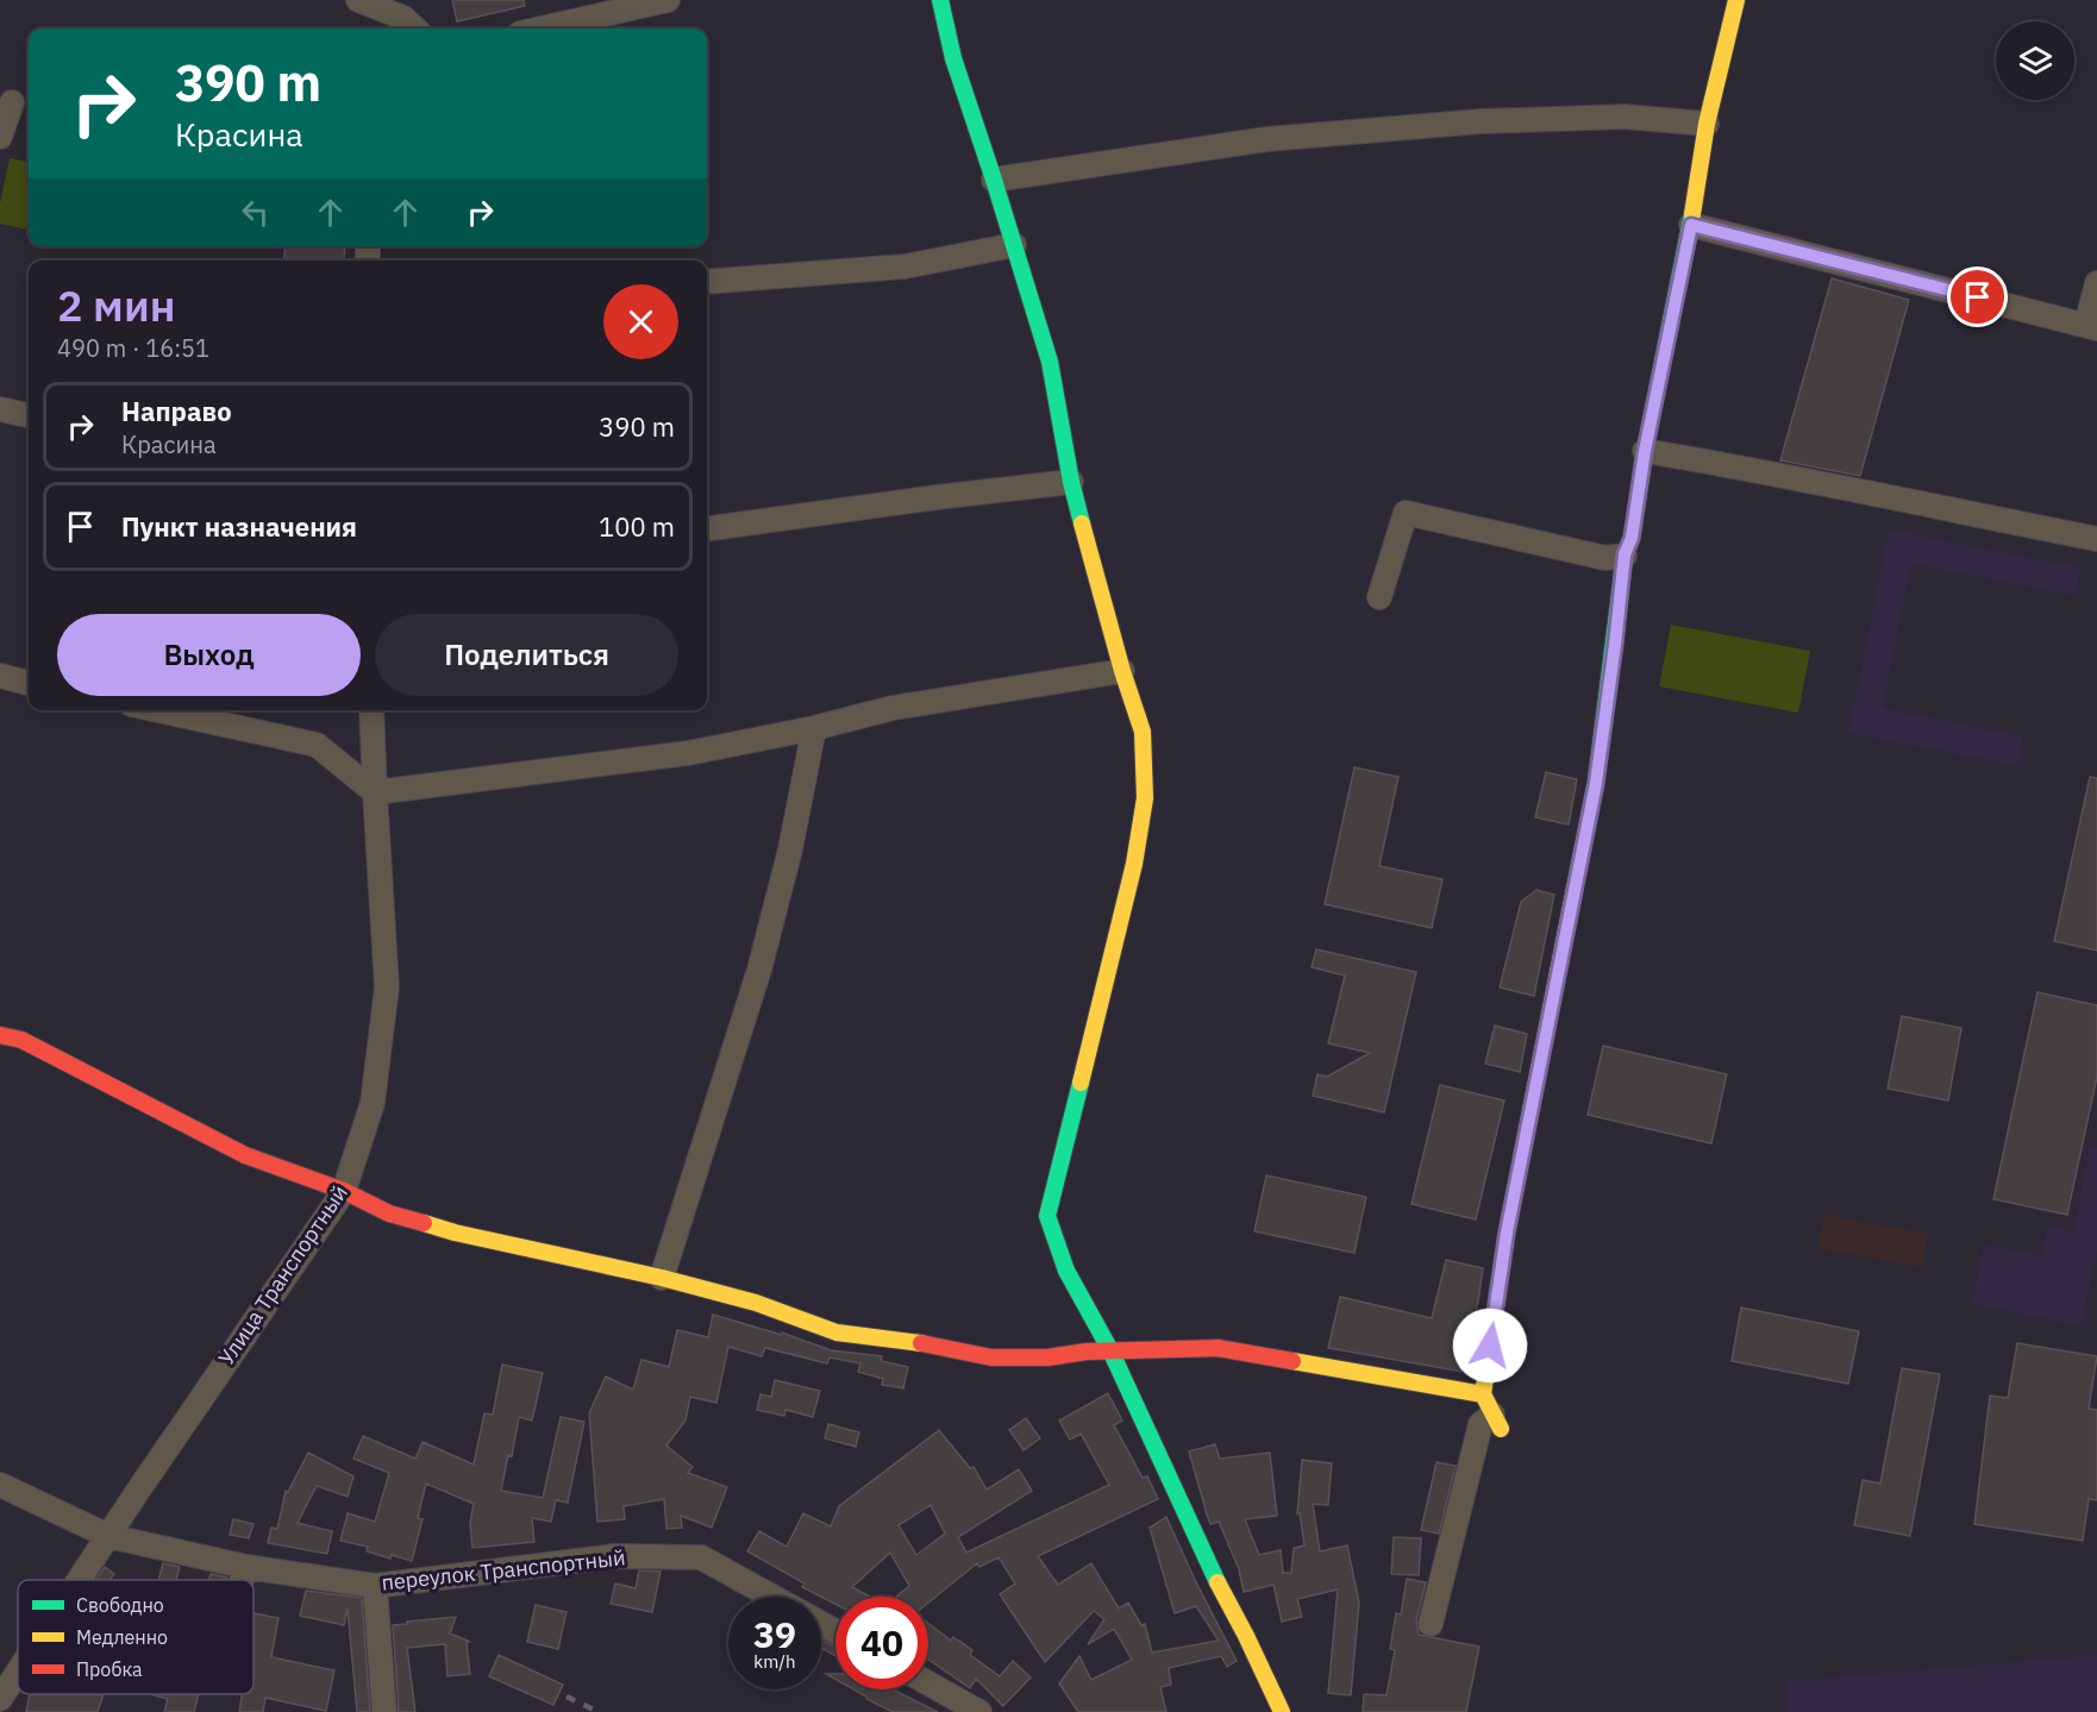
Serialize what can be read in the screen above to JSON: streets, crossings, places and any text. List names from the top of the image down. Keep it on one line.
{"streets":{"street":["Улица Транспортный","переулок Транспортный"]},"crossings":[["Улица Транспортный","переулок Транспортный"]],"legend":["Свободно","Медленно","Пробка"],"page":{"turn":["390 m","Красина"],"heading":["2 мин","490 m · 16:51"],"list":[{"name":"Направо","note":"Красина","value":"390 m"},{"name":"Пункт назначения","value":"100 m"}],"buttons":["Выход","Поделиться"],"speed":"39 km/h","limit":"40"}}
